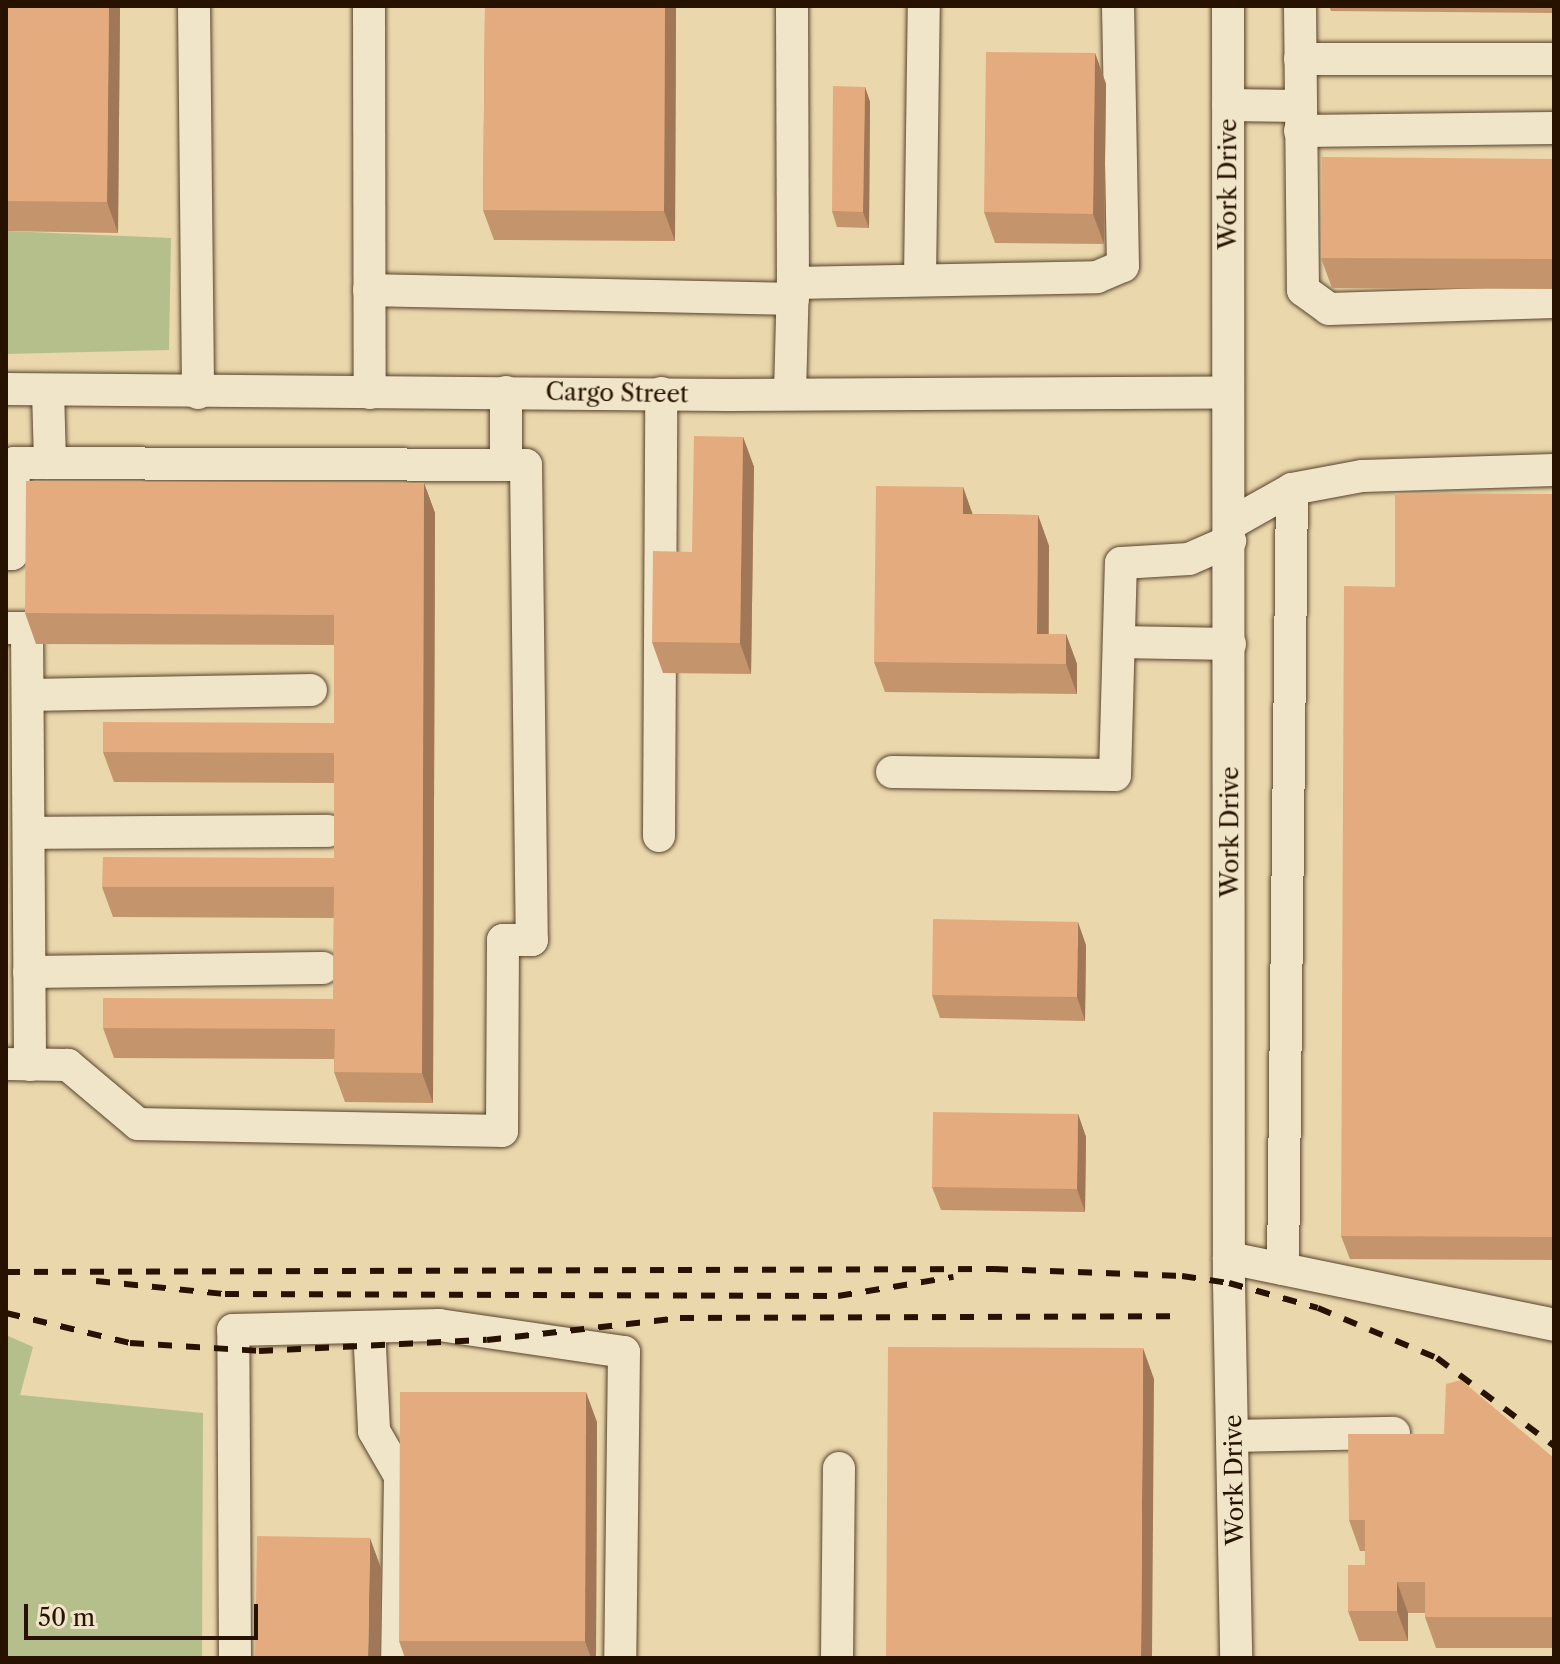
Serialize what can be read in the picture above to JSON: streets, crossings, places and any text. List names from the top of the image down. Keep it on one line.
{"streets":{"street":["Work Drive","Cargo Street"]},"crossings":[["Work Drive","Cargo Street"]],"scale_bar":"50 m"}
